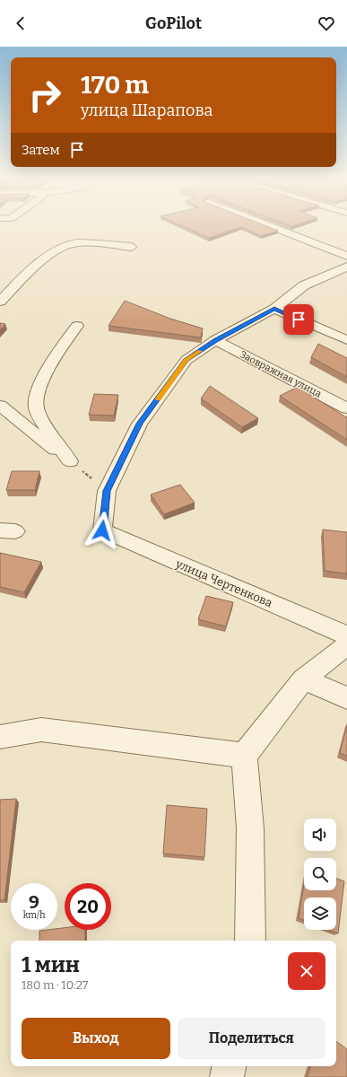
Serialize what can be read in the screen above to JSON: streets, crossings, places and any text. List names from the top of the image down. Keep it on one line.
{"streets":{"street":["Заовражная улица","улица Чертенкова"]},"page":{"header":"GoPilot","turn":["170 m","улица Шарапова"],"then":"Затем","speed":"9 km/h","limit":"20","heading":["1 мин","180 m · 10:27"],"buttons":["Выход","Поделиться"]}}
